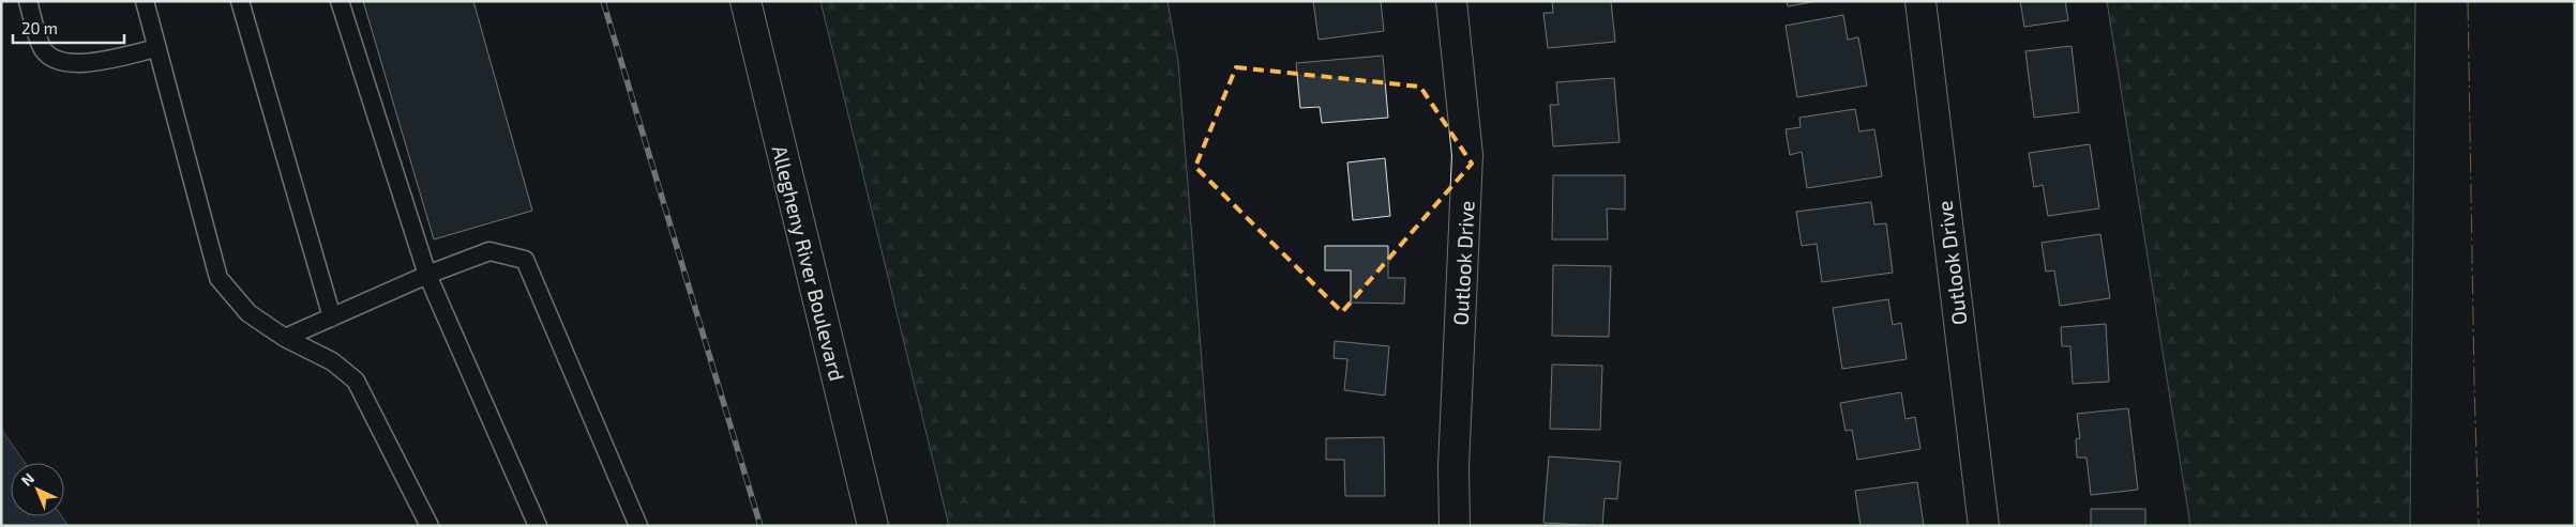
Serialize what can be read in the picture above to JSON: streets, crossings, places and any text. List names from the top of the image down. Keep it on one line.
{"streets":{"street":["Allegheny River Boulevard","Outlook Drive"]},"scale_bar":"20 m","north":"top left"}
